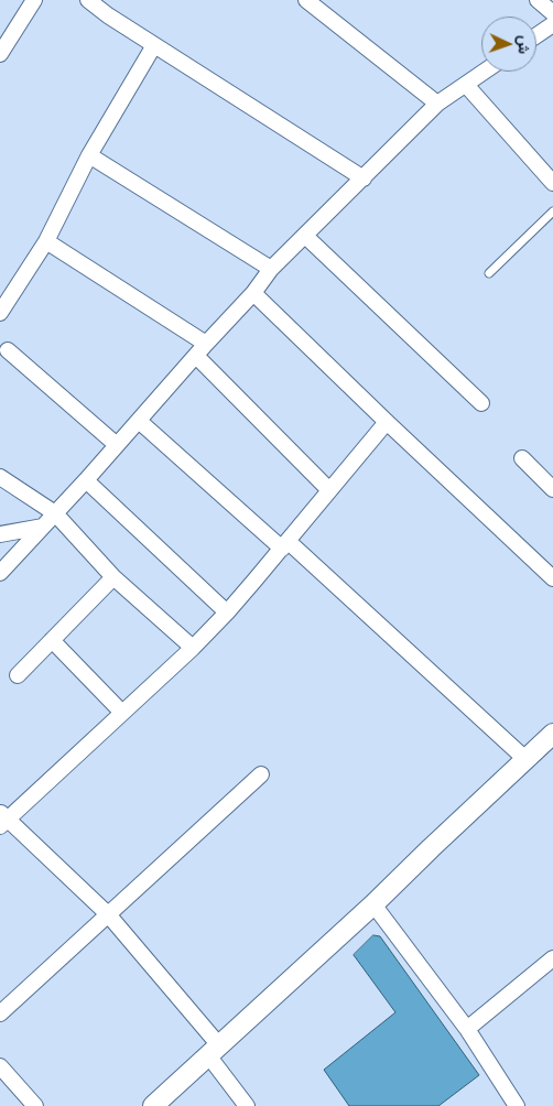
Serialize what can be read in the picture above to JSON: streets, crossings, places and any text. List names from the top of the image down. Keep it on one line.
{"north":"right"}
